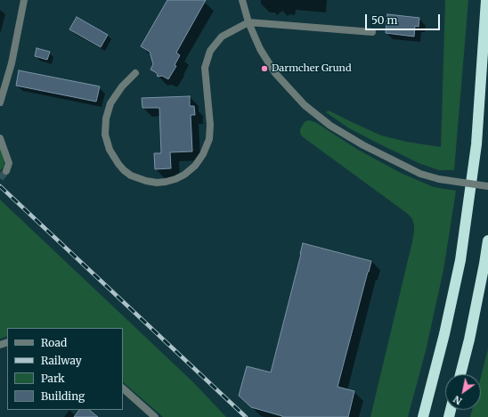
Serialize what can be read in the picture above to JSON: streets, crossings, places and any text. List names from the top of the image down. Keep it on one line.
{"places":["Darmcher Grund"],"legend":["Road","Railway","Park","Building"],"scale_bar":"50 m","north":"bottom left"}
